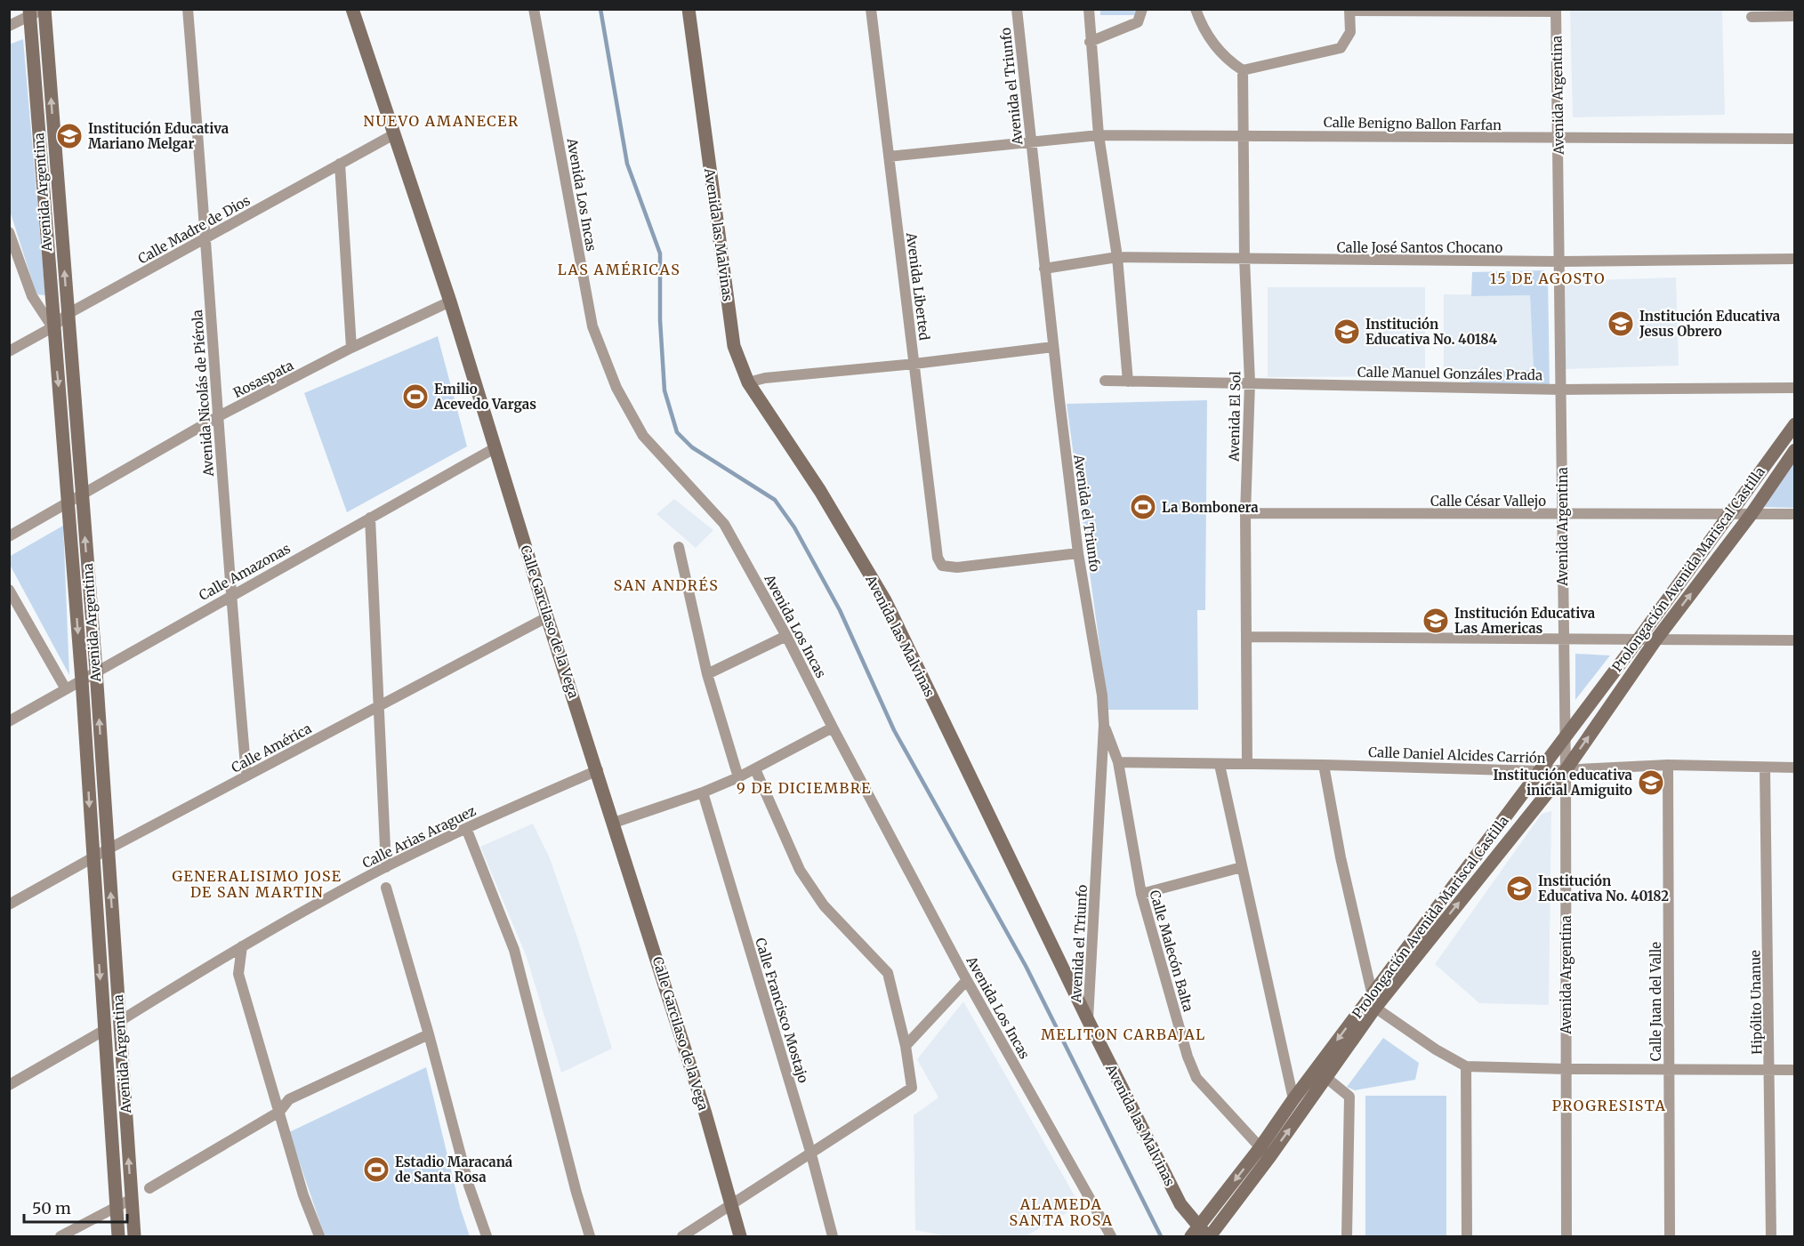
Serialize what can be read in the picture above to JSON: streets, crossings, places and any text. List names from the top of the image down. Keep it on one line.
{"streets":{"street":["Avenida el Triunfo","Avenida Argentina","Calle Benigno Ballon Farfan","Avenida Los Incas","Calle Madre de Dios","Avenida las Malvinas","Calle José Santos Chocano","Avenida Liberted","Calle Manuel Gonzáles Prada","Rosaspata","Avenida Nicolás de Piérola","Avenida El Sol","Calle César Vallejo","Prolongación Avenida Mariscal Castilla","Calle Amazonas","Calle Garcilaso de la Vega","Calle América","Calle Daniel Alcides Carrión","Calle Arias Araguez","Calle Malecón Balta","Calle Juan del Valle","Hipólito Unanue","Calle Francisco Mostajo"]},"crossings":[["Avenida el Triunfo","Calle Benigno Ballon Farfan"],["Avenida el Triunfo","Avenida las Malvinas"],["Avenida el Triunfo","Calle José Santos Chocano"],["Avenida el Triunfo","Avenida Liberted"],["Avenida el Triunfo","Calle Malecón Balta"],["Avenida Argentina","Calle Benigno Ballon Farfan"],["Avenida Argentina","Calle Madre de Dios"],["Avenida Argentina","Calle José Santos Chocano"],["Avenida Argentina","Calle Manuel Gonzáles Prada"],["Avenida Argentina","Rosaspata"],["Avenida Argentina","Calle César Vallejo"],["Avenida Argentina","Prolongación Avenida Mariscal Castilla"],["Avenida Argentina","Calle Amazonas"],["Avenida Argentina","Calle América"],["Avenida Argentina","Calle Daniel Alcides Carrión"],["Avenida Argentina","Calle Arias Araguez"],["Calle Benigno Ballon Farfan","Avenida Liberted"],["Calle Benigno Ballon Farfan","Avenida El Sol"],["Calle Madre de Dios","Avenida Nicolás de Piérola"],["Calle Madre de Dios","Calle Garcilaso de la Vega"],["Avenida las Malvinas","Prolongación Avenida Mariscal Castilla"],["Calle José Santos Chocano","Avenida El Sol"],["Calle Manuel Gonzáles Prada","Avenida El Sol"],["Rosaspata","Avenida Nicolás de Piérola"],["Rosaspata","Calle Garcilaso de la Vega"],["Avenida Nicolás de Piérola","Calle Amazonas"],["Avenida Nicolás de Piérola","Calle América"],["Avenida El Sol","Calle César Vallejo"],["Avenida El Sol","Calle Daniel Alcides Carrión"],["Calle César Vallejo","Prolongación Avenida Mariscal Castilla"],["Prolongación Avenida Mariscal Castilla","Calle Daniel Alcides Carrión"],["Prolongación Avenida Mariscal Castilla","Calle Malecón Balta"],["Calle Amazonas","Calle Garcilaso de la Vega"],["Calle Garcilaso de la Vega","Calle América"],["Calle Garcilaso de la Vega","Calle Arias Araguez"],["Calle Daniel Alcides Carrión","Calle Malecón Balta"],["Calle Daniel Alcides Carrión","Calle Juan del Valle"],["Calle Daniel Alcides Carrión","Hipólito Unanue"]],"districts":["NUEVO AMANECER","LAS AMÉRICAS","15 DE AGOSTO","SAN ANDRÉS","9 DE DICIEMBRE","GENERALISIMO JOSE DE SAN MARTIN","MELITON CARBAJAL","PROGRESISTA","ALAMEDA SANTA ROSA"],"places":{"school or university":["Institución Educativa Mariano Melgar","Institución Educativa Jesus Obrero","Institución Educativa No. 40184","Institución Educativa Las Americas","Institución educativa inicial Amiguito","Institución Educativa No. 40182"],"sports":["Emilio Acevedo Vargas","La Bombonera","Estadio Maracaná de Santa Rosa"]},"scale_bar":"50 m"}
